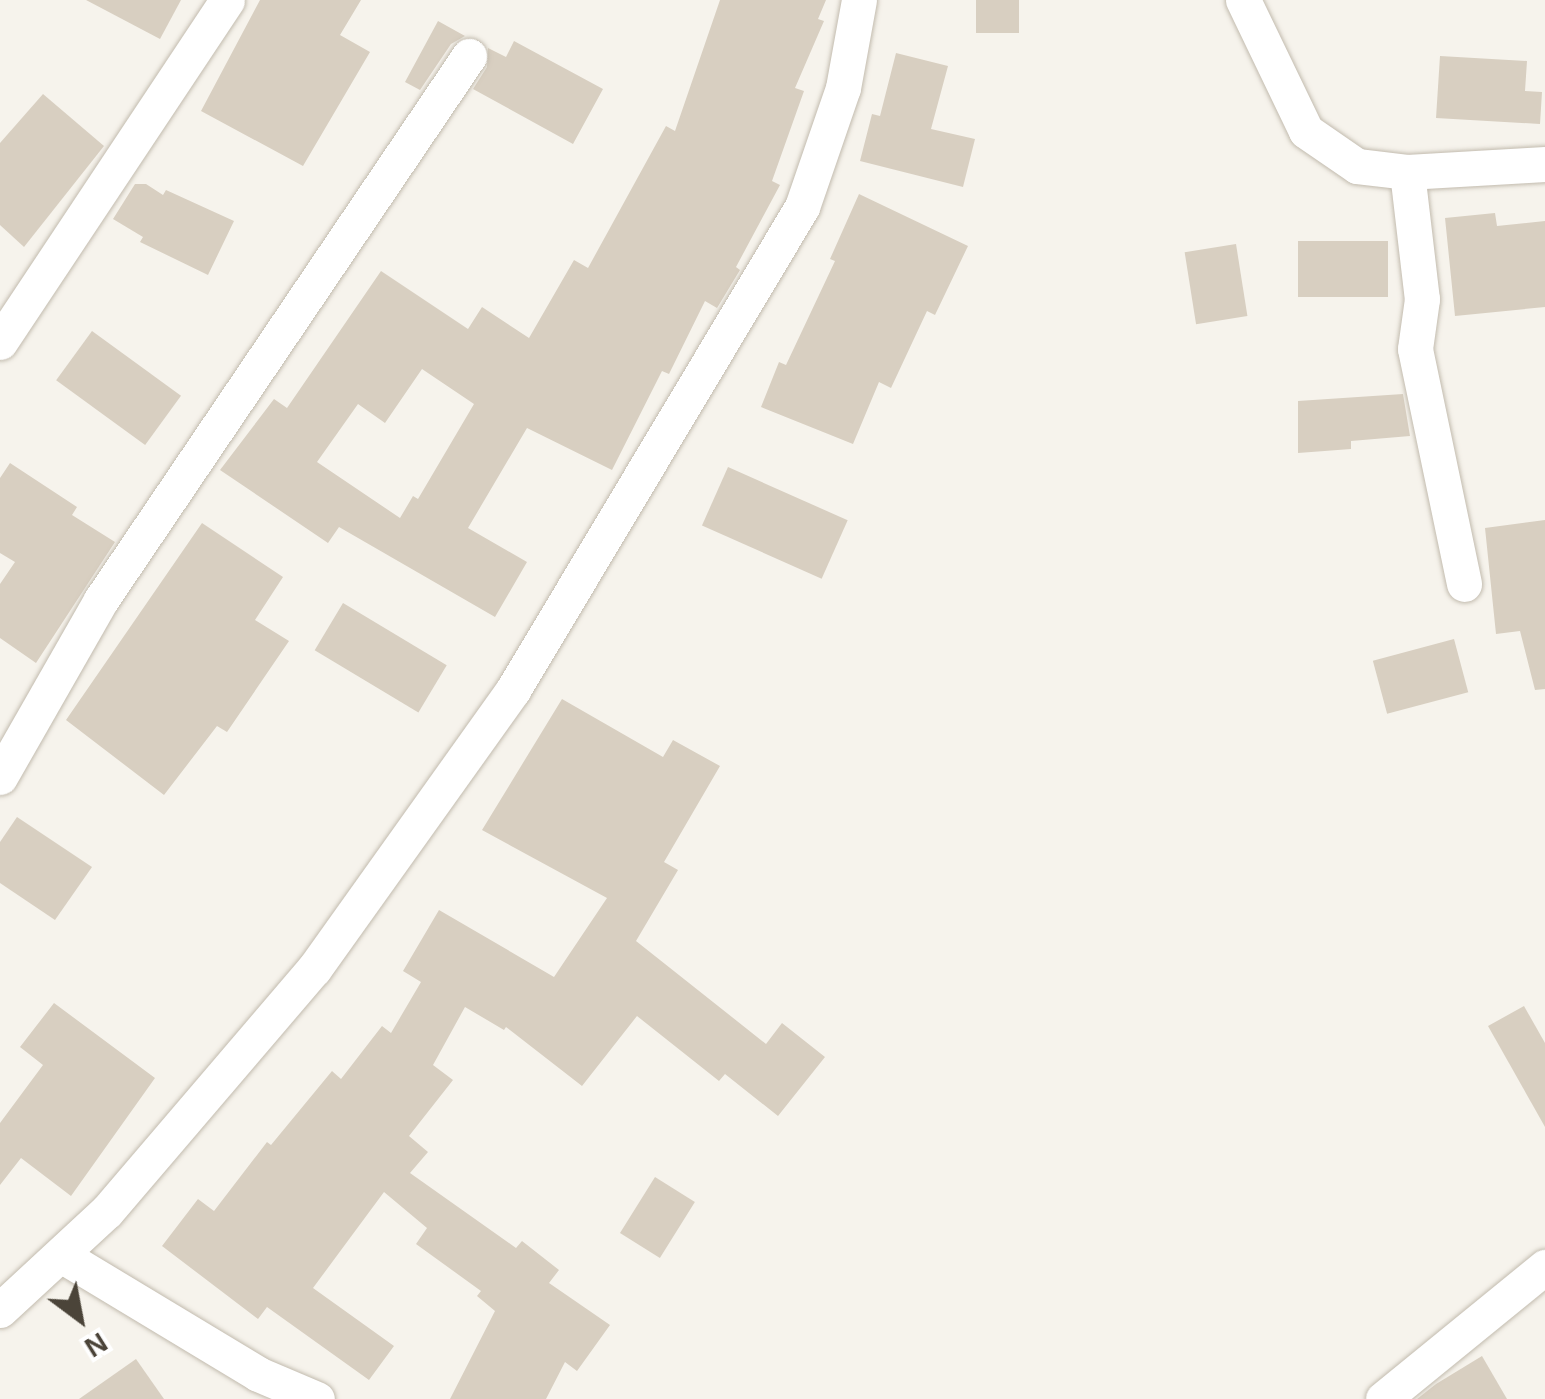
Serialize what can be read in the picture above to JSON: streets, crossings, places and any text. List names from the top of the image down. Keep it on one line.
{"north":"bottom right"}
